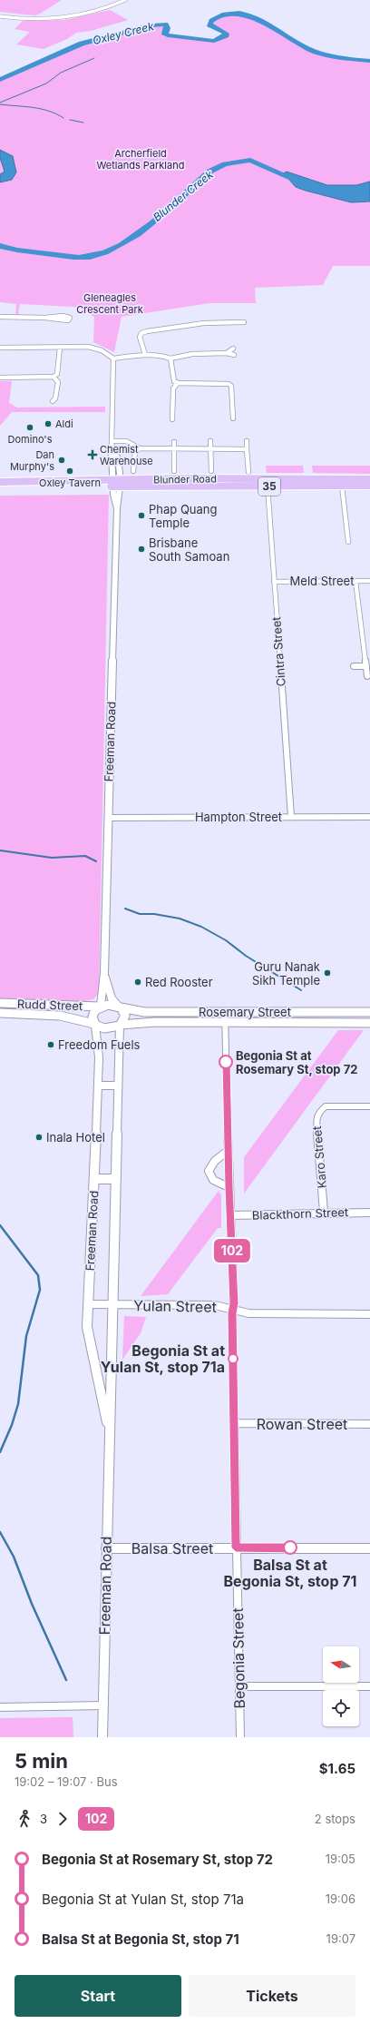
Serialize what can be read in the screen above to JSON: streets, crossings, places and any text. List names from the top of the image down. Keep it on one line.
{"streets":{"main road":["Blunder Road","35","Rudd Street","Rosemary Street"],"street":["Meld Street","Cintra Street","Freeman Road","Hampton Street","Karo Street","Blackthorn Street","Yulan Street","Rowan Street","Balsa Street","Begonia Street"]},"crossings":[["Blunder Road","Cintra Street"],["Blunder Road","Freeman Road"],["Meld Street","Cintra Street"],["Cintra Street","Hampton Street"],["Freeman Road","Hampton Street"],["Freeman Road","Rudd Street"],["Freeman Road","Rosemary Street"],["Freeman Road","Yulan Street"],["Freeman Road","Balsa Street"],["Rudd Street","Rosemary Street"],["Rosemary Street","Begonia Street"],["Karo Street","Blackthorn Street"],["Blackthorn Street","Begonia Street"],["Yulan Street","Begonia Street"],["Rowan Street","Begonia Street"],["Balsa Street","Begonia Street"]],"water":["Oxley Creek","Blunder Creek"],"parks":["Archerfield Wetlands Parkland","Gleneagles Crescent Park"],"places":{"other":["Aldi","Domino's","Dan Murphy's","Oxley Tavern","Phap Quang Temple","Brisbane South Samoan","Guru Nanak Sikh Temple","Red Rooster","Freedom Fuels","Begonia St at Rosemary St, stop 72","Inala Hotel","Begonia St at Yulan St, stop 71a","Balsa St at Begonia St, stop 71"],"health":["Chemist Warehouse"]},"lines":["bus line 102"],"north":"left","page":{"on_map":"102","heading":["5 min","19:02 – 19:07 · Bus","$1.65"],"legs":["3","102","2 stops"],"list":[{"name":"Begonia St at Rosemary St, stop 72","value":"19:05"},{"name":"Begonia St at Yulan St, stop 71a","value":"19:06"},{"name":"Balsa St at Begonia St, stop 71","value":"19:07"}],"buttons":["Start","Tickets"]}}
